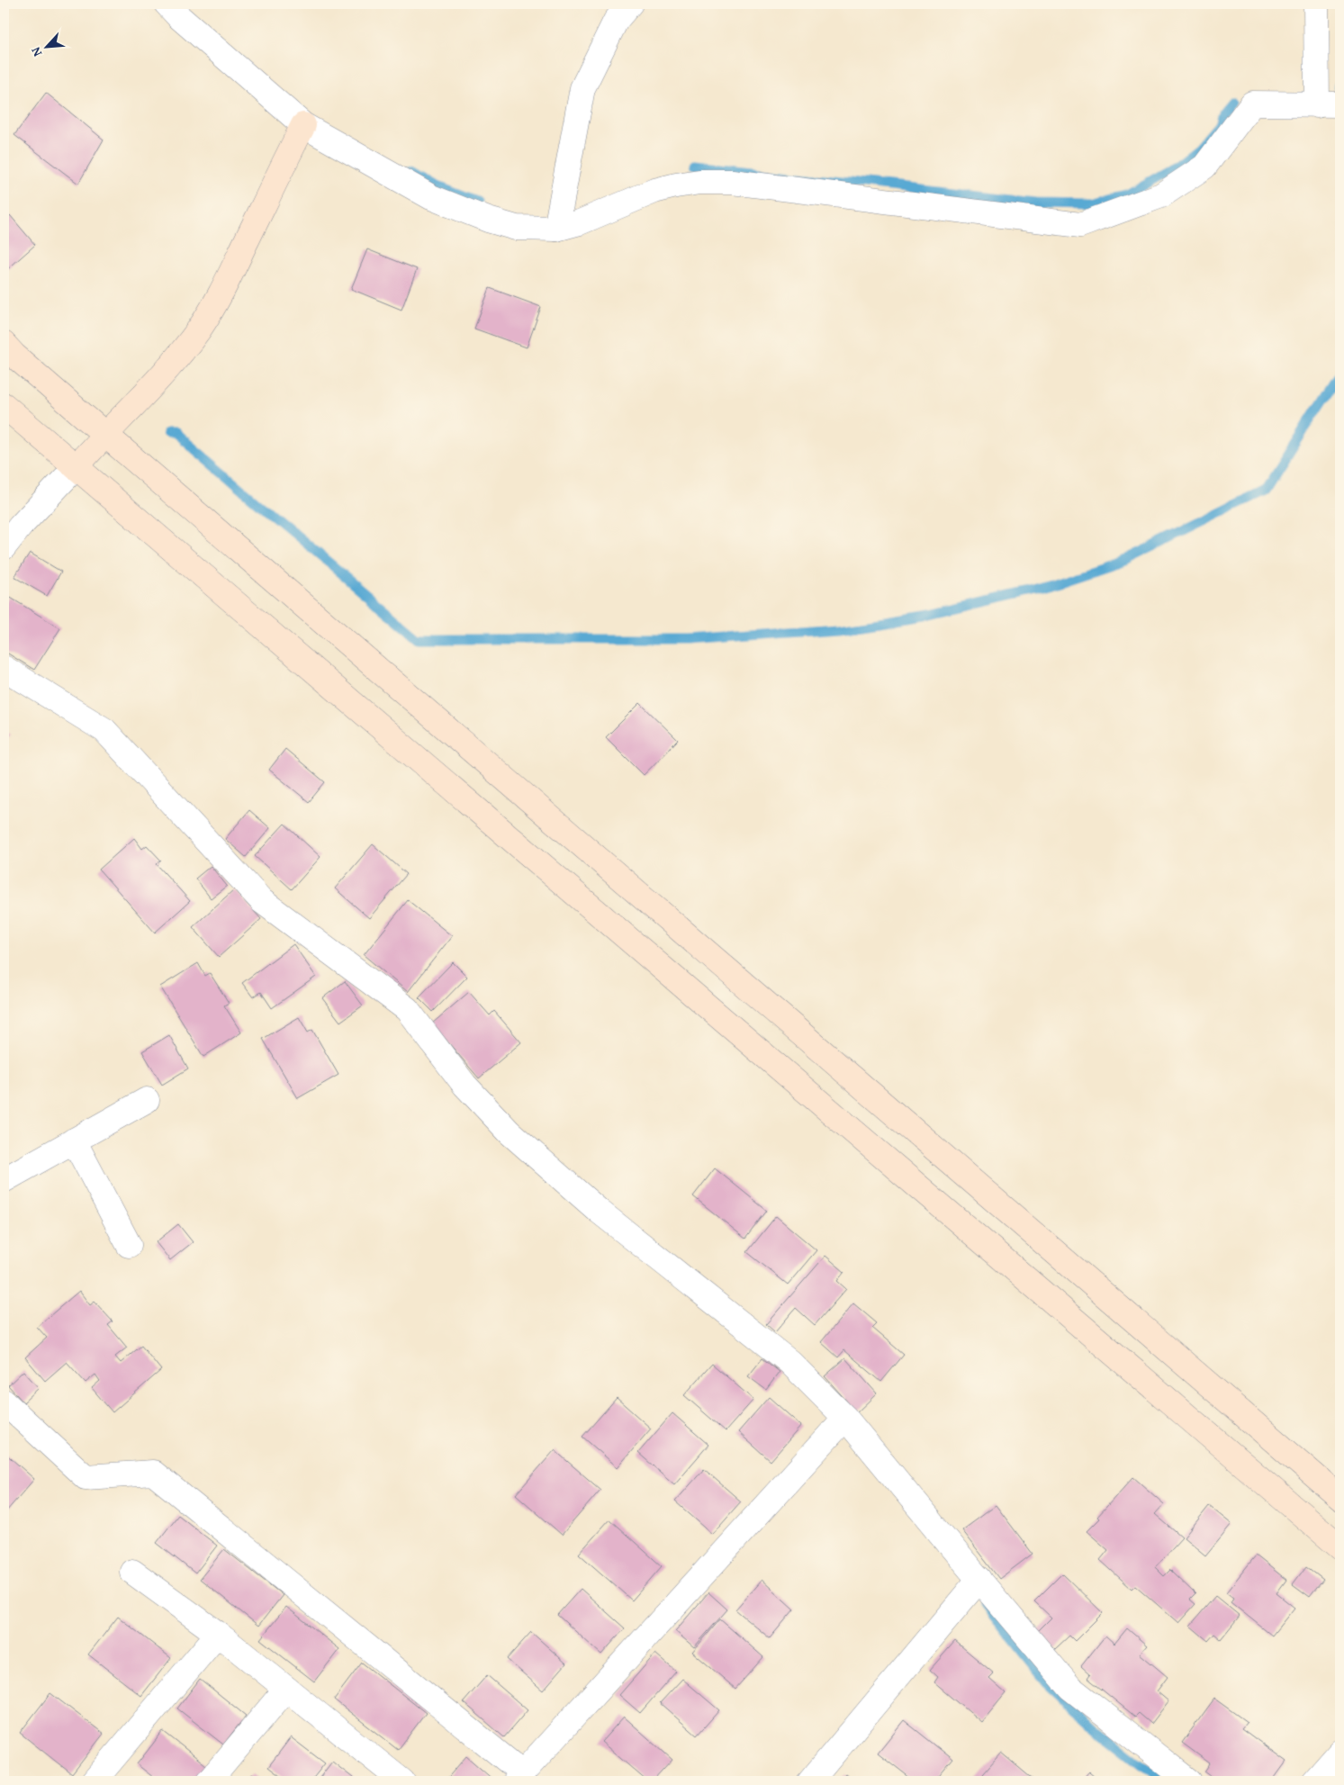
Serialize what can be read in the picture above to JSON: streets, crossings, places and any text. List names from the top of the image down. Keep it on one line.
{"north":"bottom left"}
